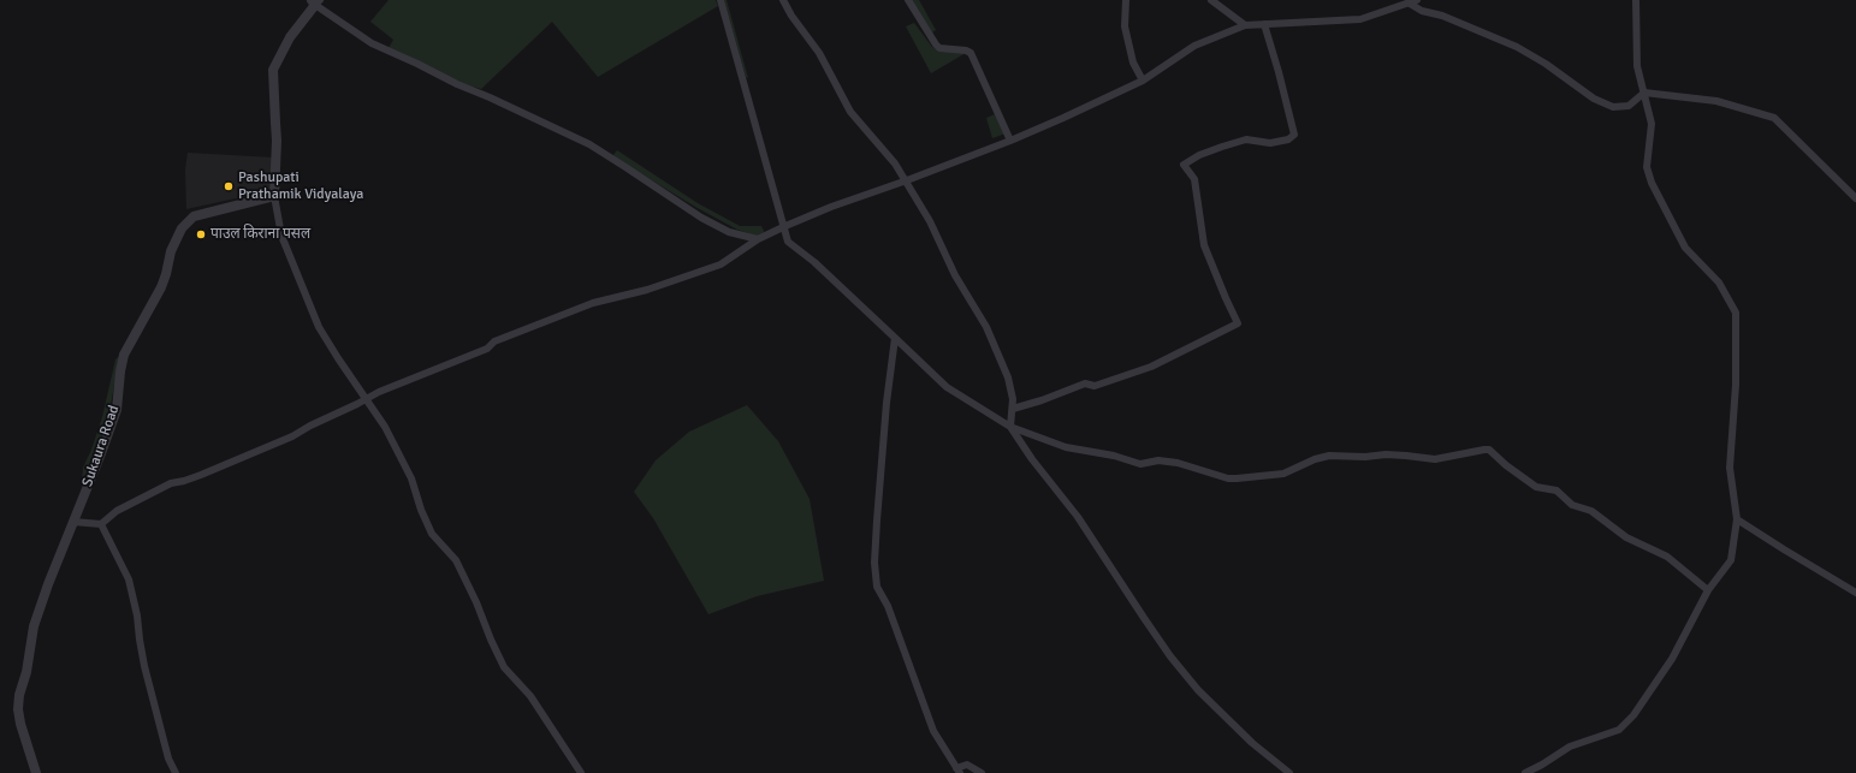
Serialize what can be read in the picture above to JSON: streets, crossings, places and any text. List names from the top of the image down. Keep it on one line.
{"streets":{"street":["Sukaura Road"]},"places":["Pashupati Prathamik Vidyalaya","पाउल किराना पसल"]}
